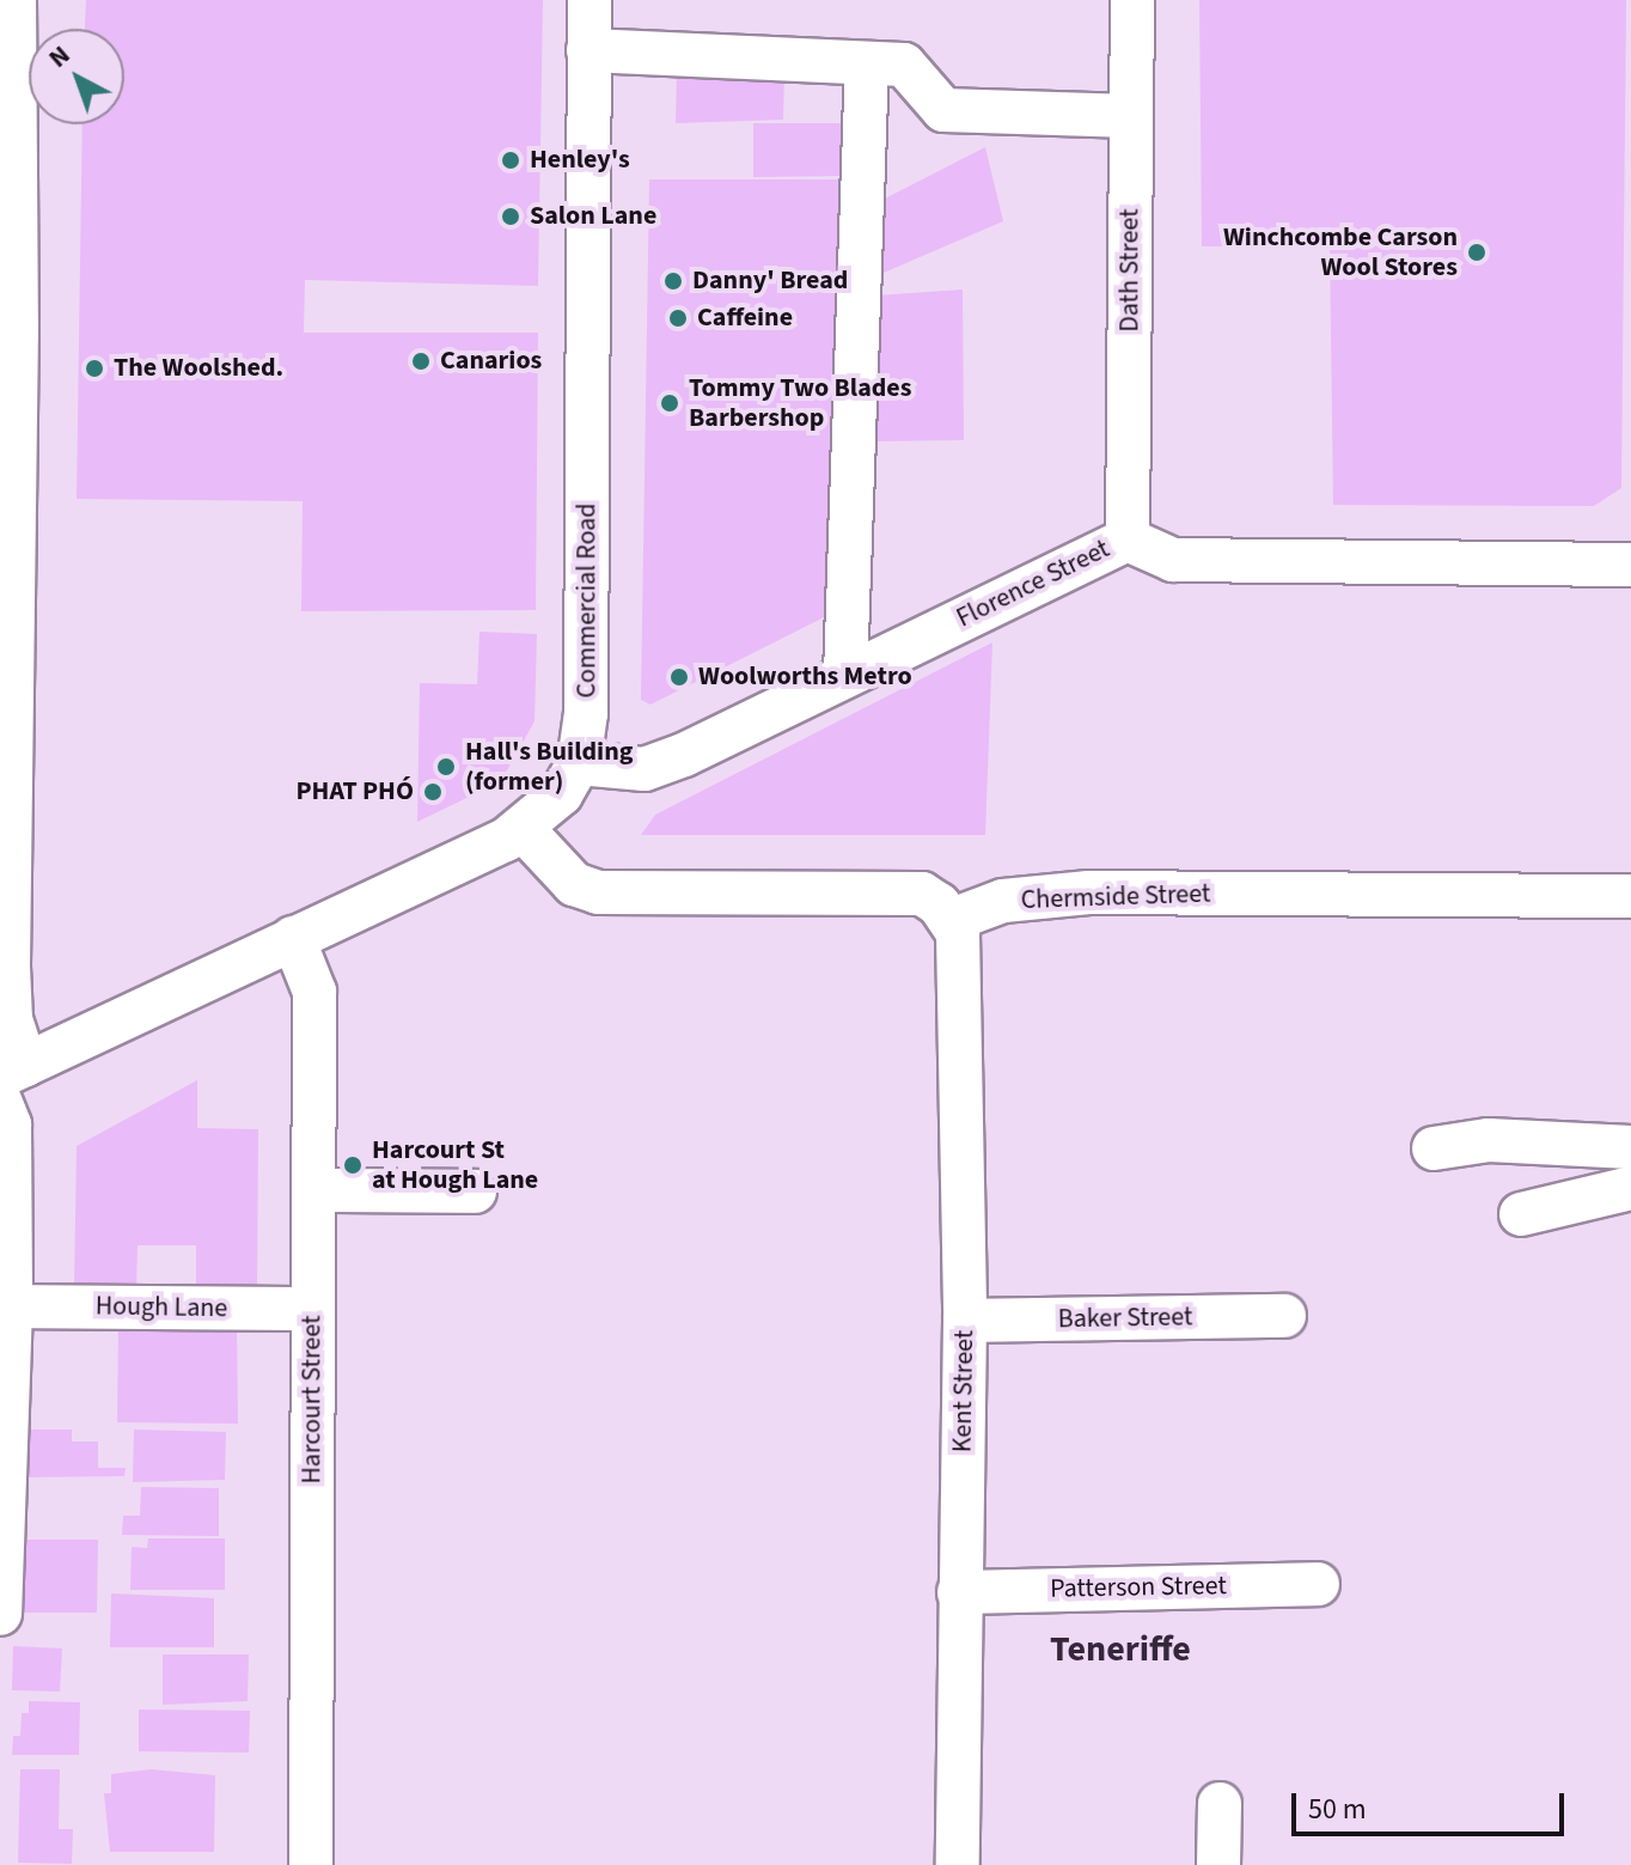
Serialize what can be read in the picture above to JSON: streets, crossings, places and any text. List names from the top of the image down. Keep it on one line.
{"streets":{"street":["Dath Street","Florence Street","Commercial Road","Chermside Street","Hough Lane","Baker Street","Kent Street","Harcourt Street","Patterson Street"]},"crossings":[["Dath Street","Florence Street"],["Florence Street","Commercial Road"],["Commercial Road","Harcourt Street"],["Chermside Street","Kent Street"],["Hough Lane","Harcourt Street"],["Baker Street","Kent Street"],["Kent Street","Patterson Street"]],"districts":["Teneriffe"],"places":["Henley's","Salon Lane","Winchcombe Carson Wool Stores","Danny' Bread","Caffeine","Canarios","The Woolshed.","Tommy Two Blades Barbershop","Woolworths Metro","Hall's Building (former)","PHAT PHÓ","Harcourt St at Hough Lane"],"scale_bar":"50 m","north":"top left"}
